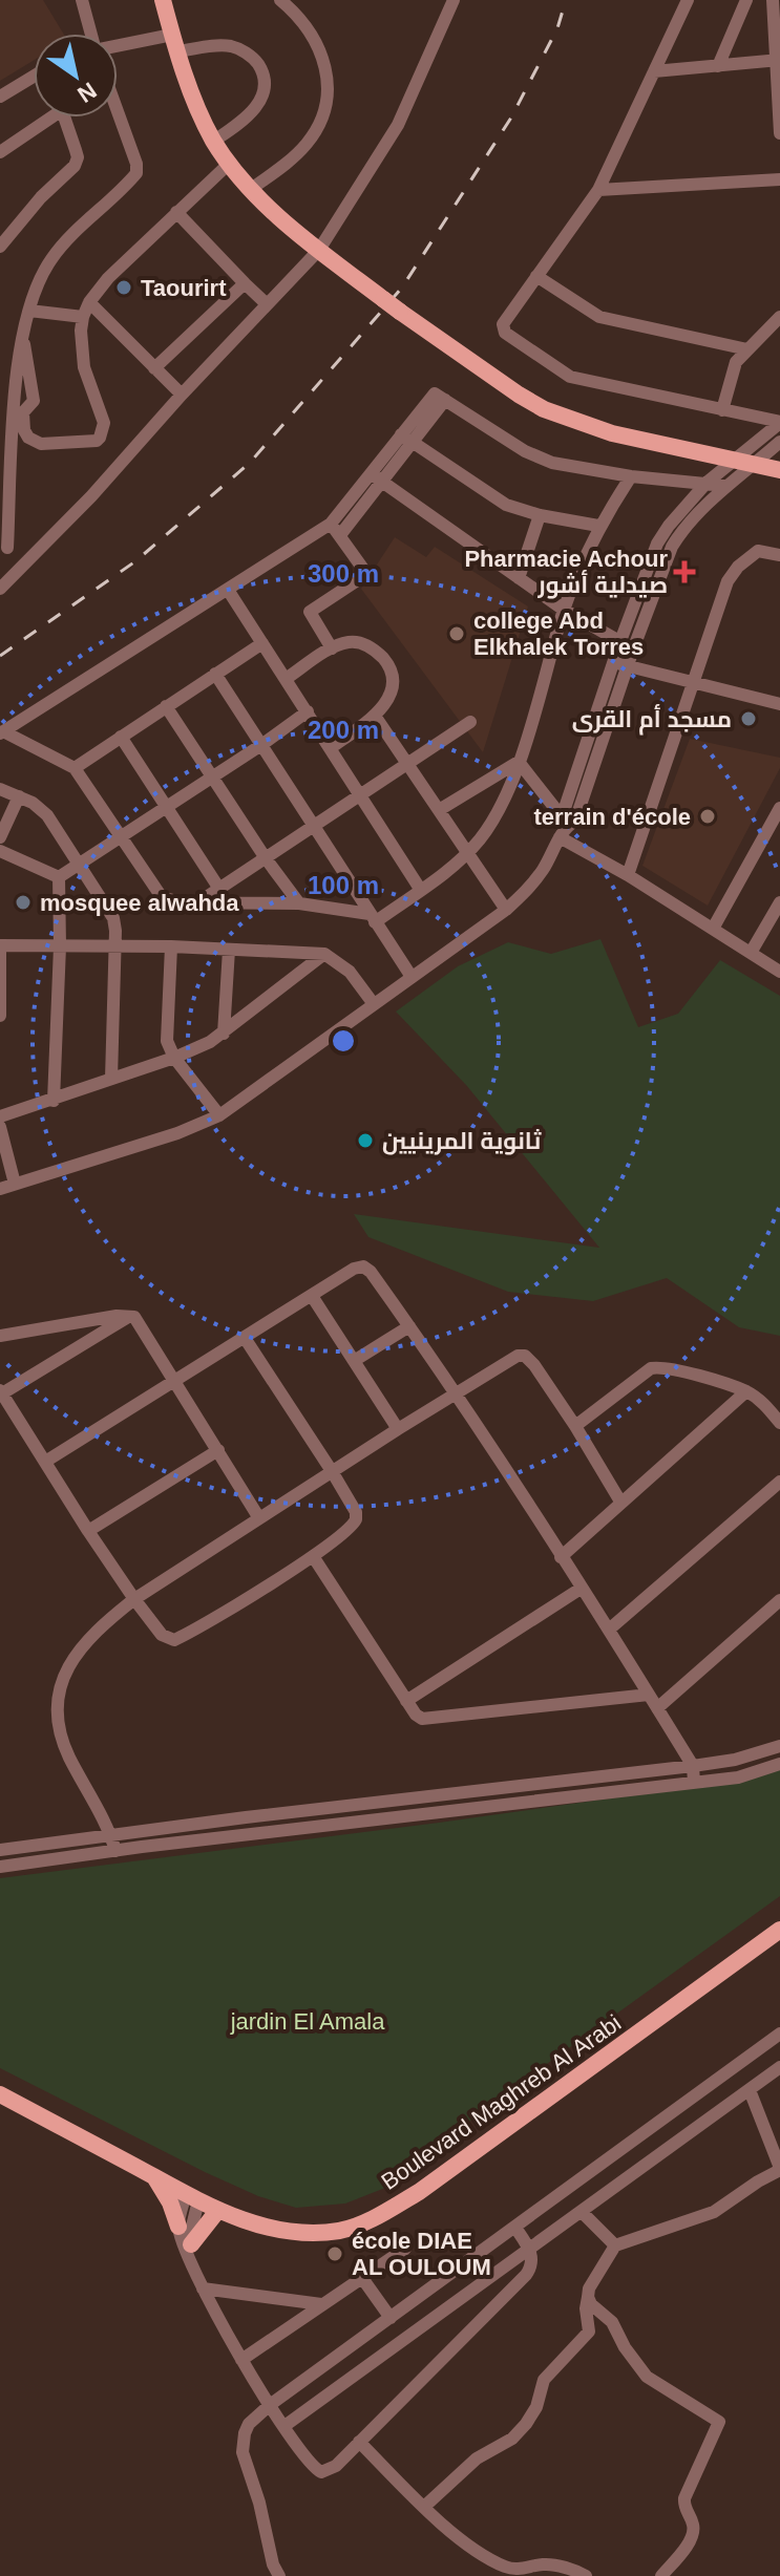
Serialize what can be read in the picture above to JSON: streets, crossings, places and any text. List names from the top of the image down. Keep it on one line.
{"streets":{"main road":["Boulevard Maghreb Al Arabi"]},"parks":["jardin El Amala"],"places":{"other":["Taourirt","college Abd Elkhalek Torres","مسجد أم القرى","terrain d'école","mosquee alwahda","ثانوية المرينيين","école DIAE AL OULOUM"],"health":["Pharmacie Achour صيدلية أشور"]},"north":"bottom right","rings":["300 m","200 m","100 m"]}
